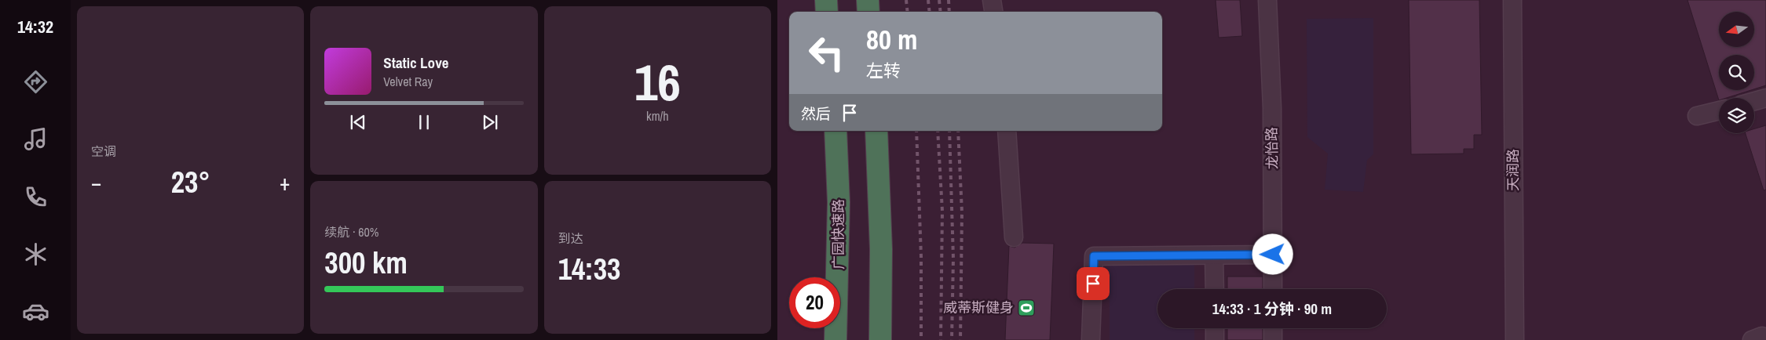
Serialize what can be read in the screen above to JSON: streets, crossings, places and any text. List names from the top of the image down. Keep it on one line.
{"streets":{"highway":["广园快速路"],"street":["龙怡路","天润路"]},"places":{"sports":["威蒂斯健身"]},"north":"left","page":{"tabs":"14:32","tile":["空调",["16","km/h"],["续航 · 60%","300 km"],["到达","14:33"]],"turn":["80 m","左转"],"song":["Static Love","Velvet Ray"],"then":"然后","heat":["−","23°","+"],"limit":"20","trip":"14:33 · 1 分钟 · 90 m"}}
